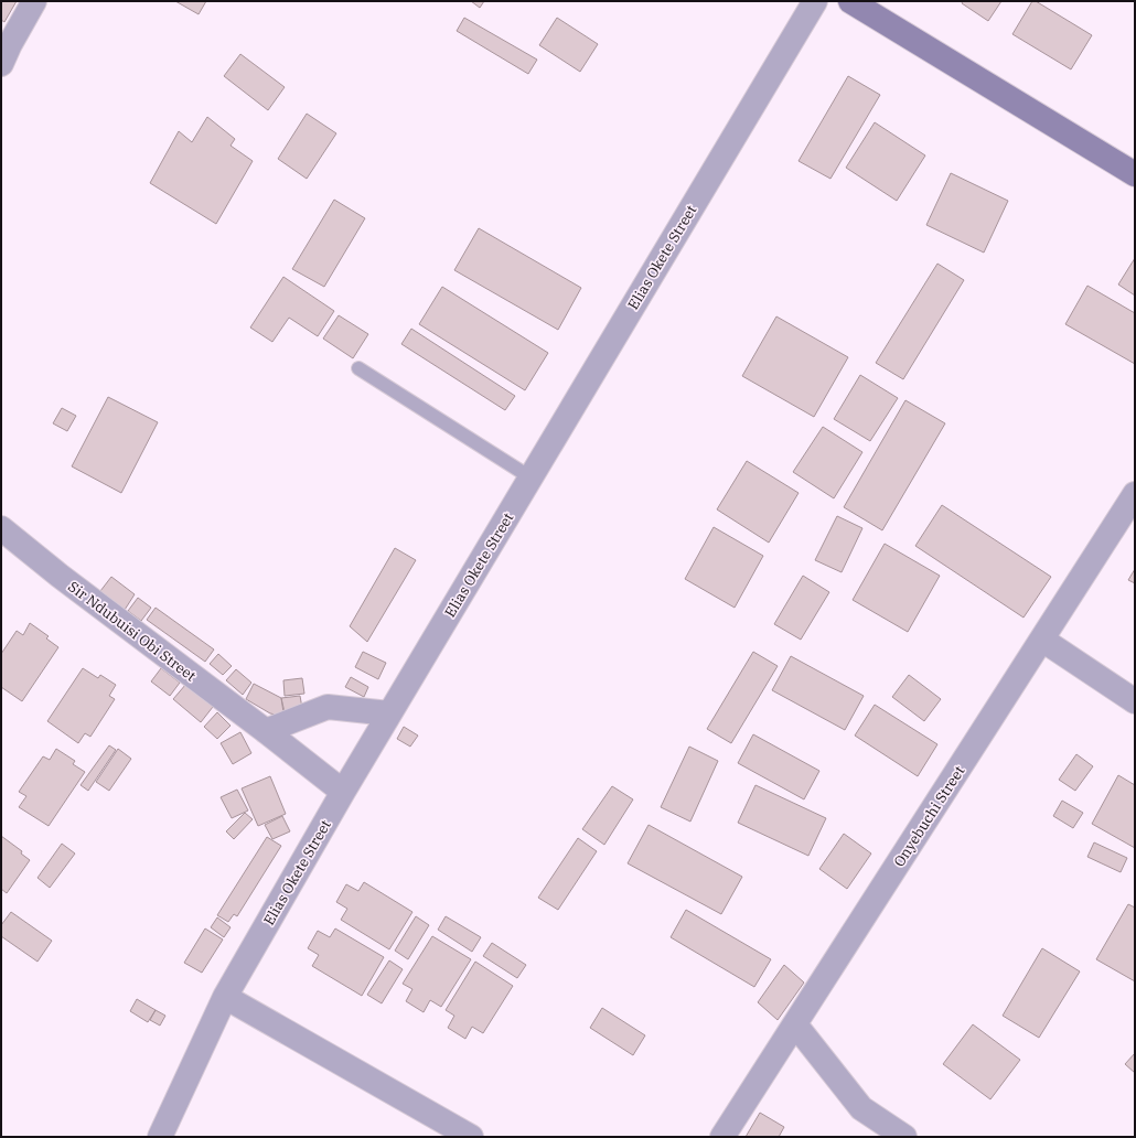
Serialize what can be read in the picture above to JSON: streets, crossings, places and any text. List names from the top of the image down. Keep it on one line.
{"streets":{"street":["Elias Okete Street","Sir Ndubuisi Obi Street","Onyebuchi Street"]},"crossings":[["Elias Okete Street","Sir Ndubuisi Obi Street"]]}
